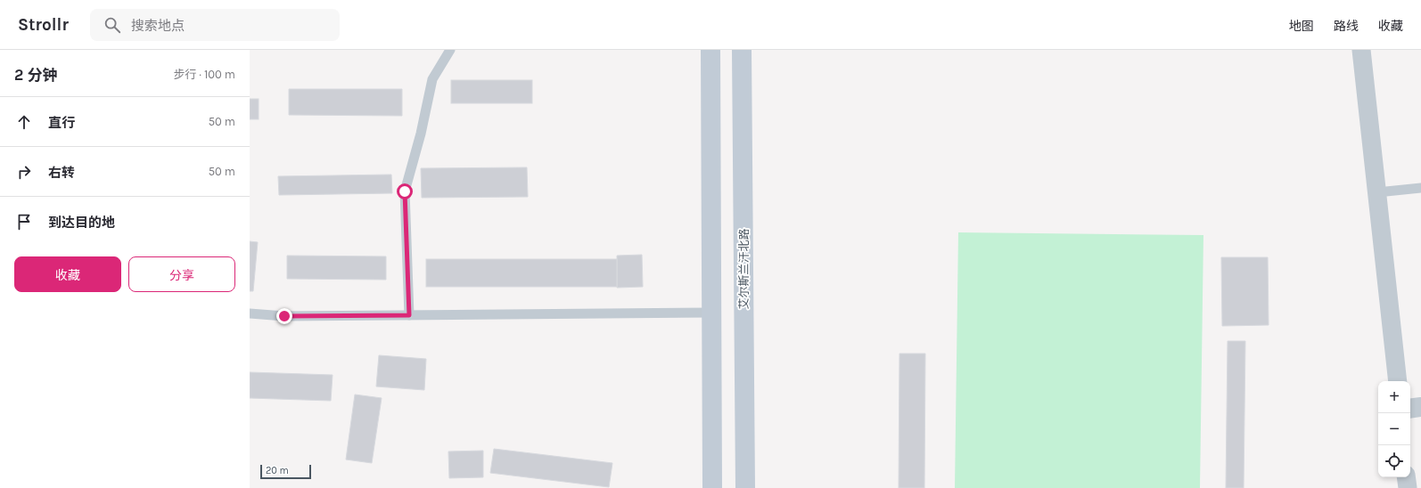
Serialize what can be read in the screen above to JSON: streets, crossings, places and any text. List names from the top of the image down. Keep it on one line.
{"streets":{"main road":["艾尔斯兰汗北路"]},"scale_bar":"20 m","page":{"header":"Strollr","search":"搜索地点","nav":["地图","路线","收藏"],"heading":["2 分钟","步行 · 100 m"],"list":[["直行","50 m"],["右转","50 m"],"到达目的地"],"buttons":["收藏","分享"],"map_buttons":["+","−"],"scale":"20 m"}}
